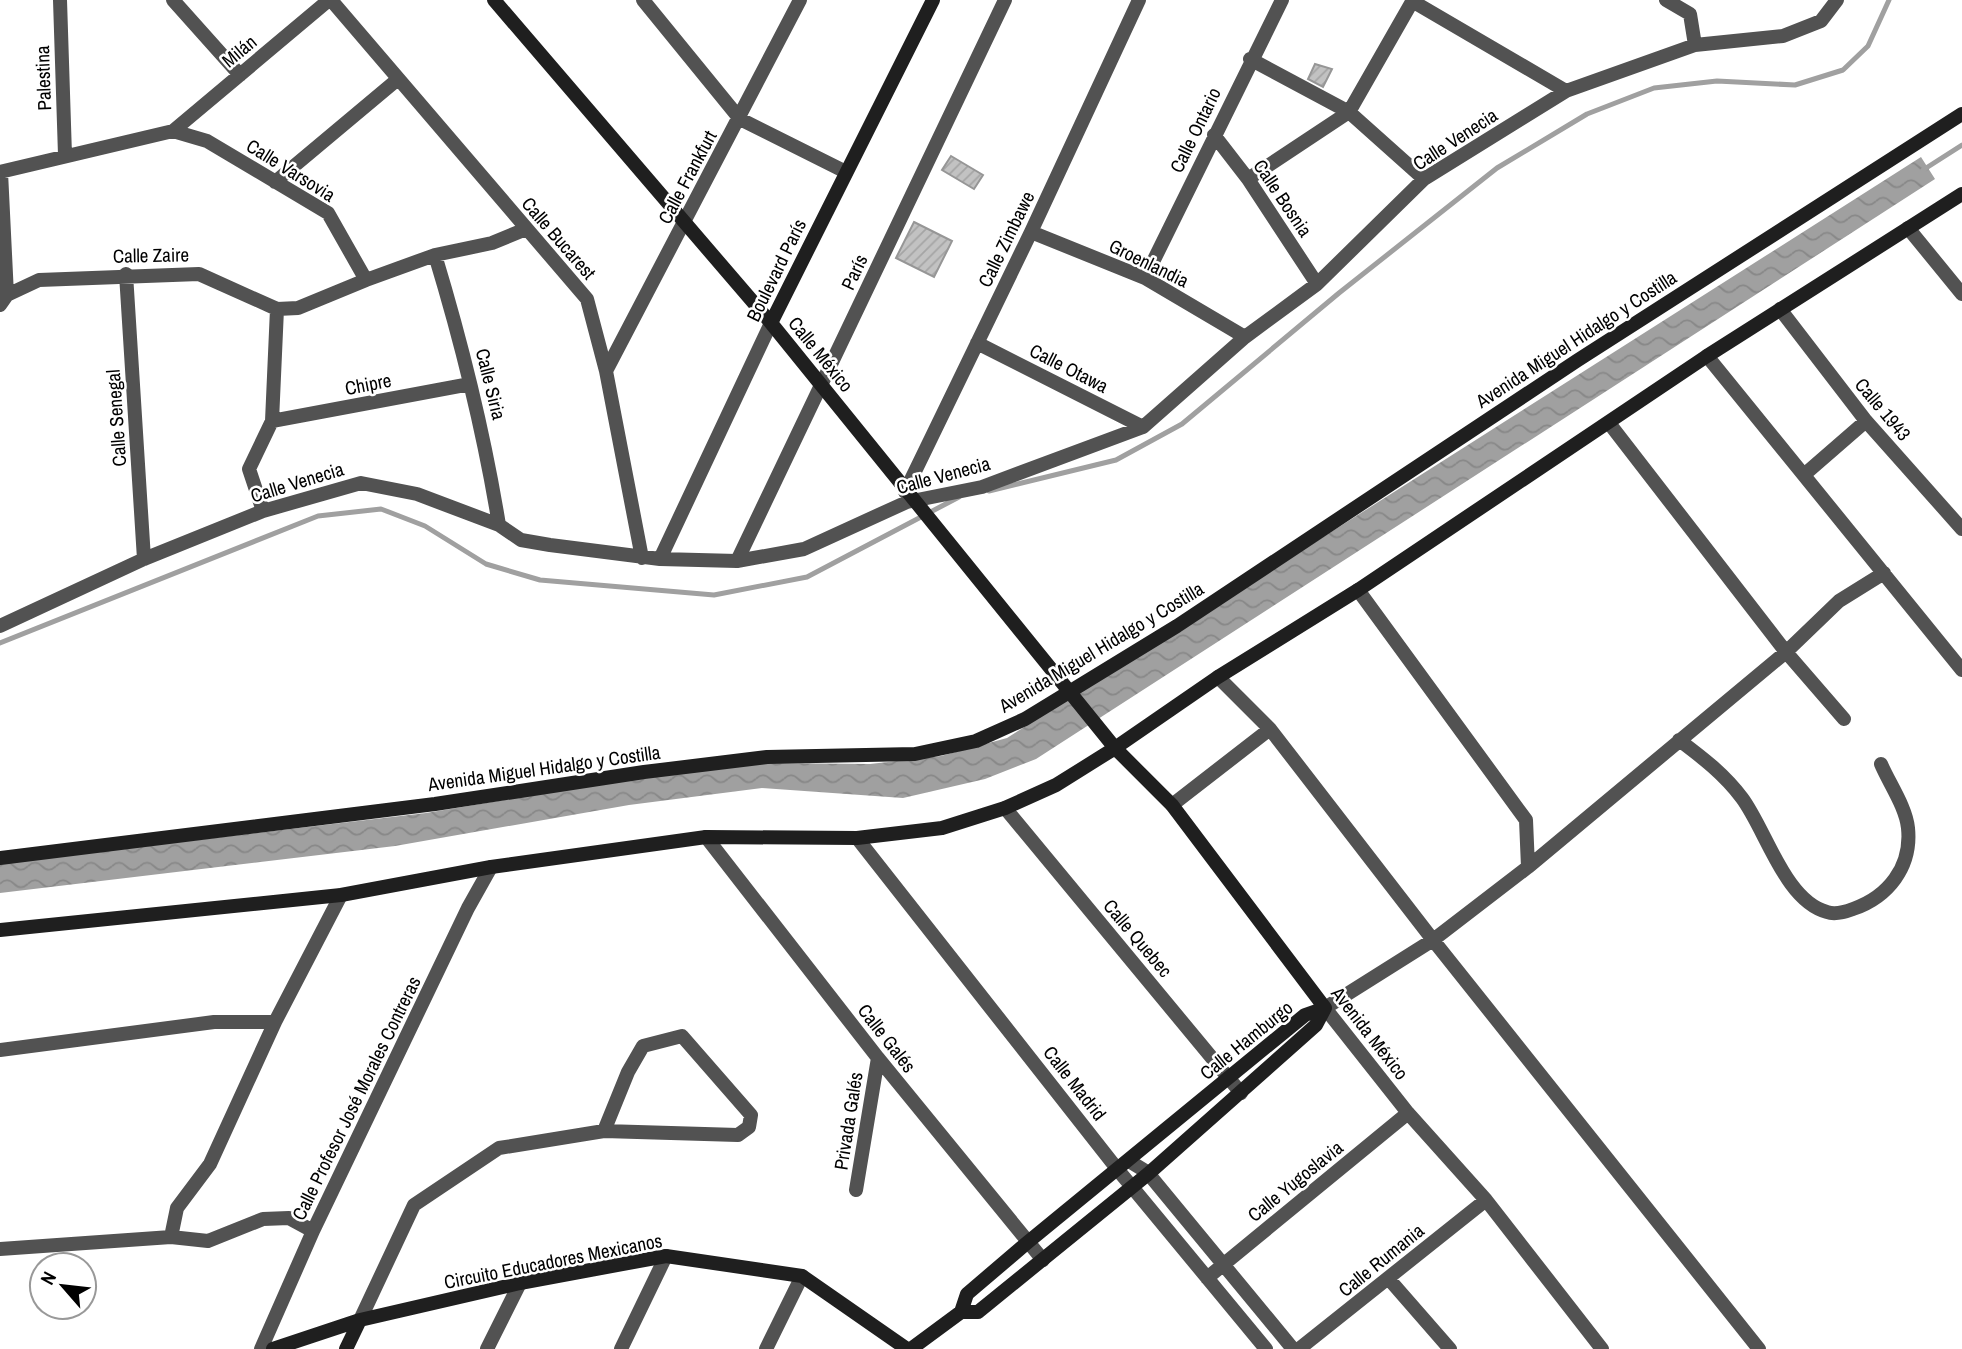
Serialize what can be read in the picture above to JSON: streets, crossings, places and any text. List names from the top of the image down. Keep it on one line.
{"streets":{"main road":["Boulevard París","Avenida Miguel Hidalgo y Costilla","Calle México","Avenida México","Calle Hamburgo","Circuito Educadores Mexicanos"],"street":["Milán","Palestina","Calle Ontario","Calle Venecia","Calle Varsovia","Calle Frankfurt","Calle Bosnia","Calle Bucarest","Calle Zimbawe","Calle Zaire","Groenlandia","París","Calle Otawa","Chipre","Calle Siria","Calle 1943","Calle Senegal","Calle Quebec","Calle Galés","Calle Madrid","Calle Profesor José Morales Contreras","Privada Galés","Calle Yugoslavia","Calle Rumania"]},"crossings":[["Milán","Calle Varsovia"],["Milán","Calle Bucarest"],["Palestina","Calle Varsovia"],["Calle Ontario","Calle Bosnia"],["Calle Ontario","Groenlandia"],["Calle Venecia","Calle Bosnia"],["Calle Venecia","Calle Bucarest"],["Calle Venecia","Calle Zimbawe"],["Calle Venecia","Groenlandia"],["Calle Venecia","Boulevard París"],["Calle Venecia","París"],["Calle Venecia","Calle México"],["Calle Venecia","Calle Otawa"],["Calle Venecia","Calle Siria"],["Calle Venecia","Calle Senegal"],["Calle Frankfurt","Calle Bucarest"],["Calle Frankfurt","Calle México"],["Calle Zimbawe","Groenlandia"],["Calle Zimbawe","Calle México"],["Calle Zimbawe","Calle Otawa"],["Calle Zaire","Calle Senegal"],["Boulevard París","Calle México"],["París","Calle México"],["Avenida Miguel Hidalgo y Costilla","Calle México"],["Calle México","Avenida México"],["Chipre","Calle Siria"],["Calle Quebec","Calle Hamburgo"],["Avenida México","Calle Hamburgo"],["Avenida México","Calle Yugoslavia"],["Avenida México","Calle Rumania"],["Calle Galés","Calle Hamburgo"],["Calle Galés","Privada Galés"],["Calle Hamburgo","Calle Madrid"],["Calle Hamburgo","Circuito Educadores Mexicanos"],["Calle Madrid","Calle Yugoslavia"]],"north":"top left"}
